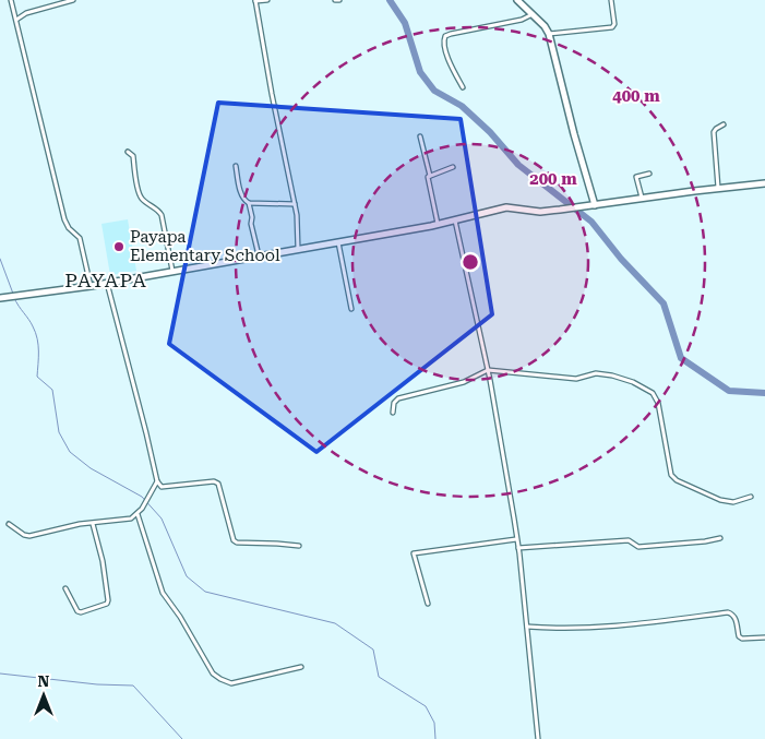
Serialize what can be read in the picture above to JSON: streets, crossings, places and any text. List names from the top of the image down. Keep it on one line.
{"districts":["PAYAPA"],"places":["Payapa Elementary School"],"north":"top","rings":["400 m","200 m"]}
